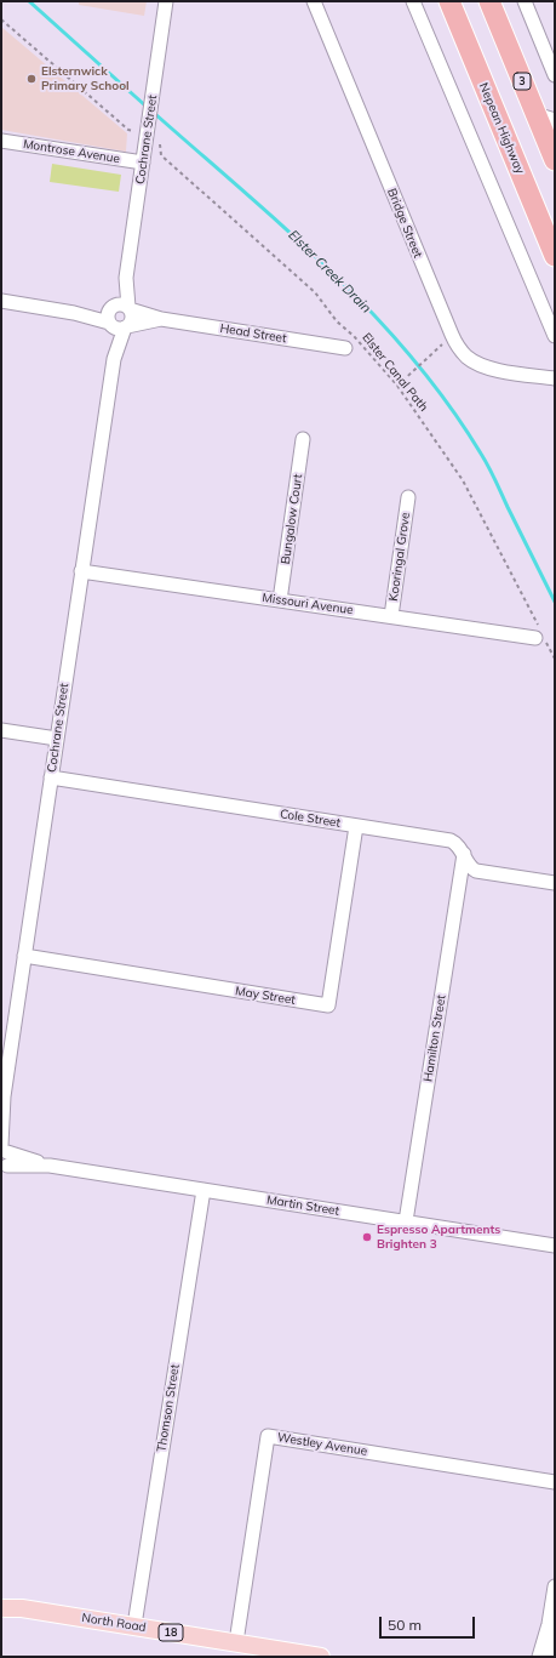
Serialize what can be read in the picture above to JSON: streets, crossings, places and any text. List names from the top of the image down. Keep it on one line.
{"streets":{"highway":["3","Nepean Highway"],"main road":["North Road","18"],"street":["Cochrane Street","Montrose Avenue","Bridge Street","Head Street","Bungalow Court","Kooringal Grove","Missouri Avenue","Cole Street","May Street","Hamilton Street","Martin Street","Thomson Street","Westley Avenue"],"path":["Elster Canal Path"]},"crossings":[["Cochrane Street","Montrose Avenue"],["Cochrane Street","Head Street"],["Cochrane Street","Missouri Avenue"],["Cochrane Street","Cole Street"],["Cochrane Street","May Street"],["Cochrane Street","Martin Street"],["Elster Canal Path","Missouri Avenue"],["Bungalow Court","Missouri Avenue"],["Kooringal Grove","Missouri Avenue"],["Cole Street","May Street"],["Cole Street","Hamilton Street"],["Hamilton Street","Martin Street"],["Martin Street","Thomson Street"],["Thomson Street","North Road"],["Westley Avenue","North Road"]],"water":["Elster Creek Drain"],"places":["Elsternwick Primary School","Espresso Apartments Brighten 3"],"scale_bar":"50 m"}
